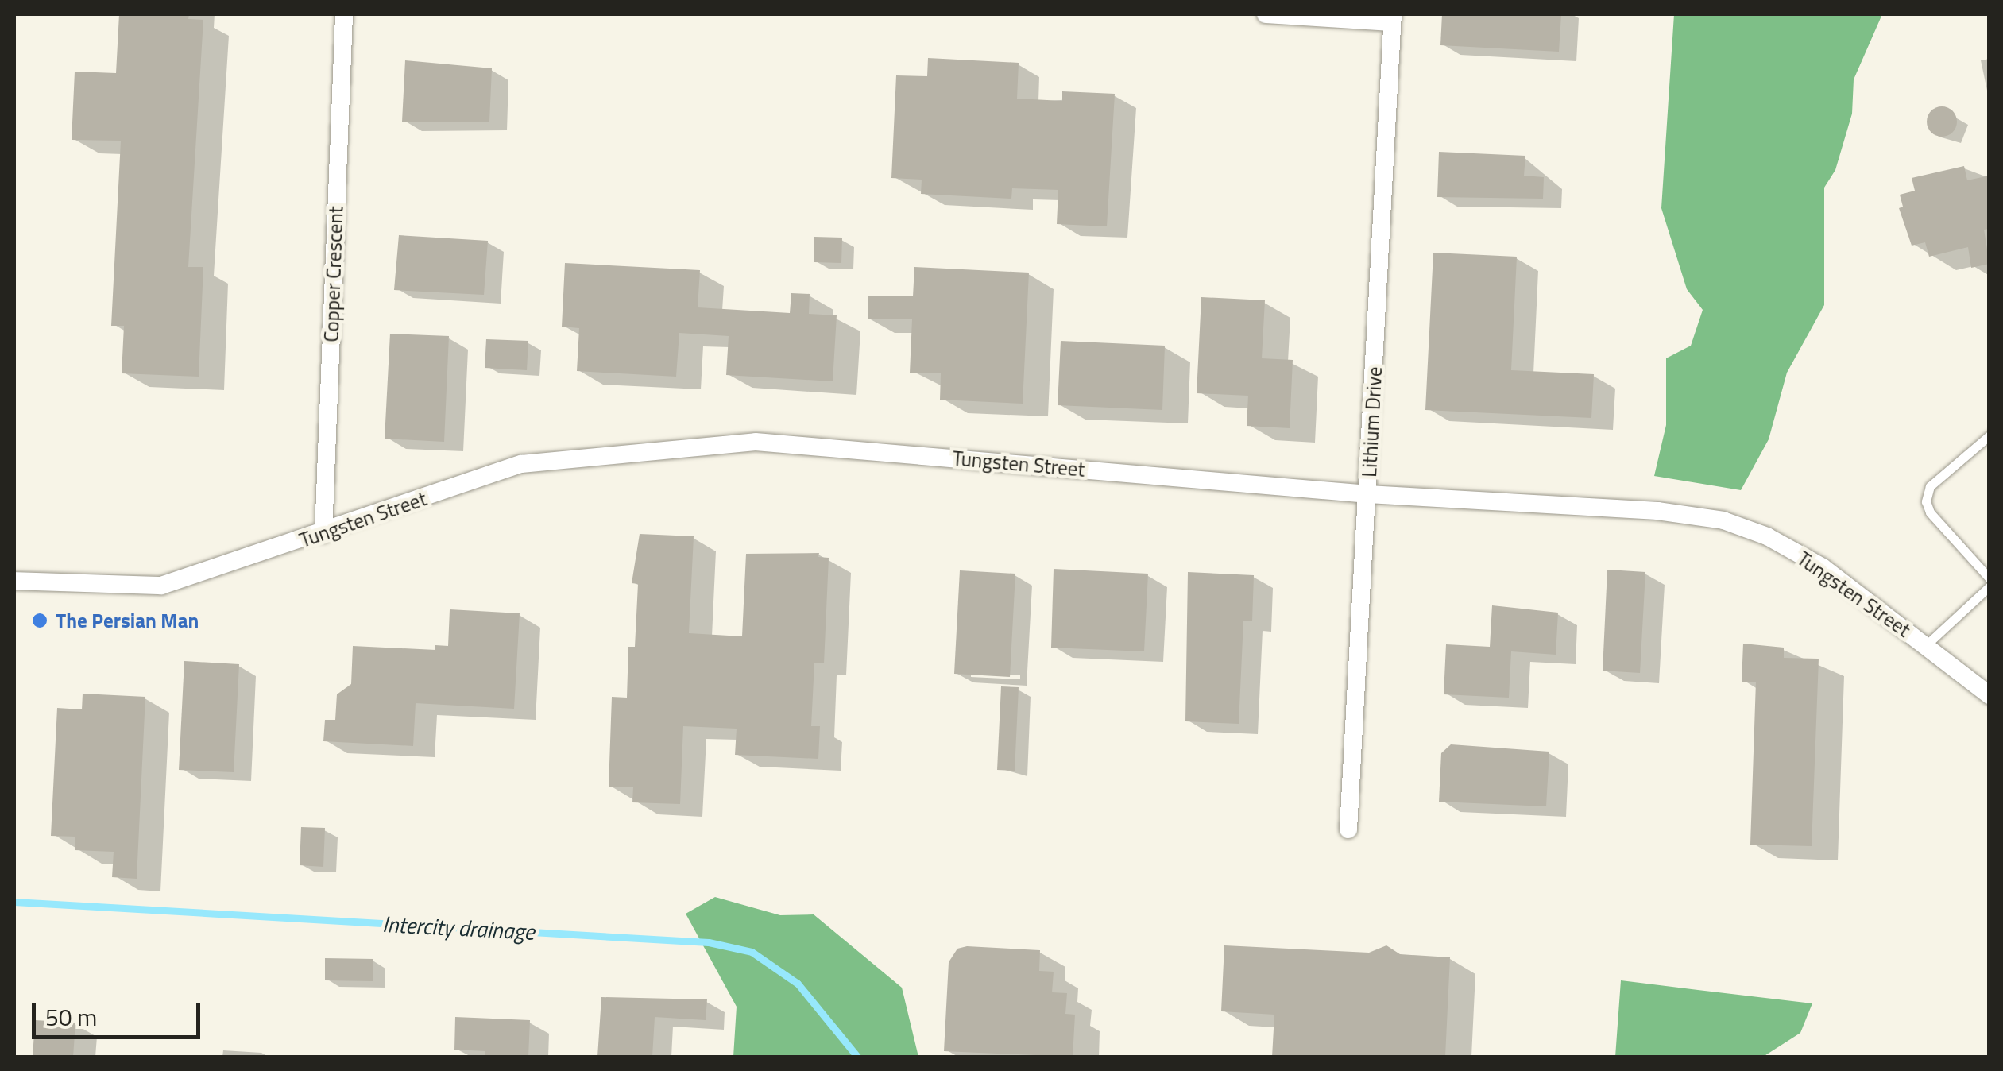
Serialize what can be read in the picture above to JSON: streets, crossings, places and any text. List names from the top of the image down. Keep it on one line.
{"streets":{"street":["Copper Crescent","Lithium Drive","Tungsten Street"]},"crossings":[["Copper Crescent","Tungsten Street"],["Lithium Drive","Tungsten Street"]],"water":["Intercity drainage"],"places":["The Persian Man"],"scale_bar":"50 m"}
